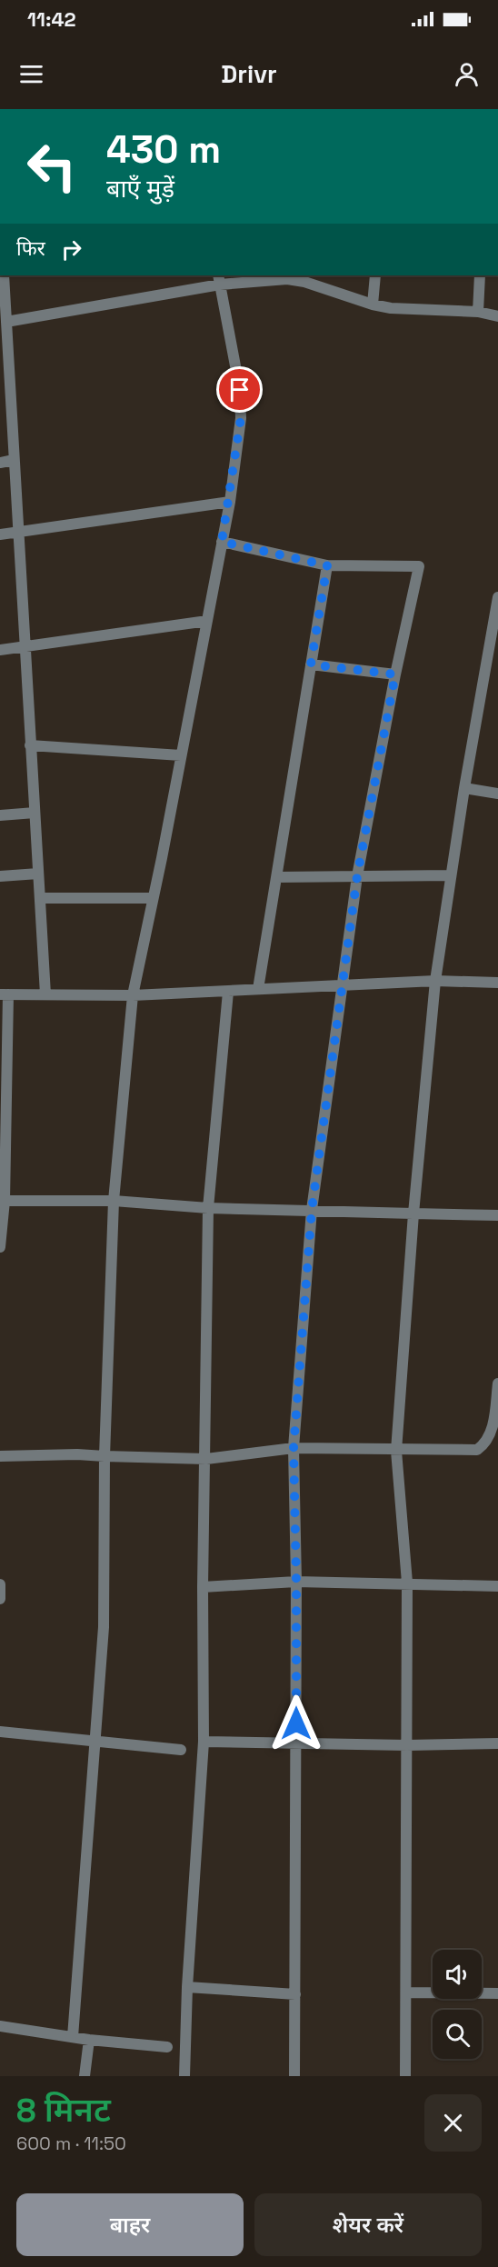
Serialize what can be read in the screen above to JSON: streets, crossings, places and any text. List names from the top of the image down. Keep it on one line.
{"page":{"status":"11:42","header":"Drivr","turn":["430 m","बाएँ मुड़ें"],"then":"फिर","heading":["8 मिनट","600 m · 11:50"],"buttons":["बाहर","शेयर करें"]}}
